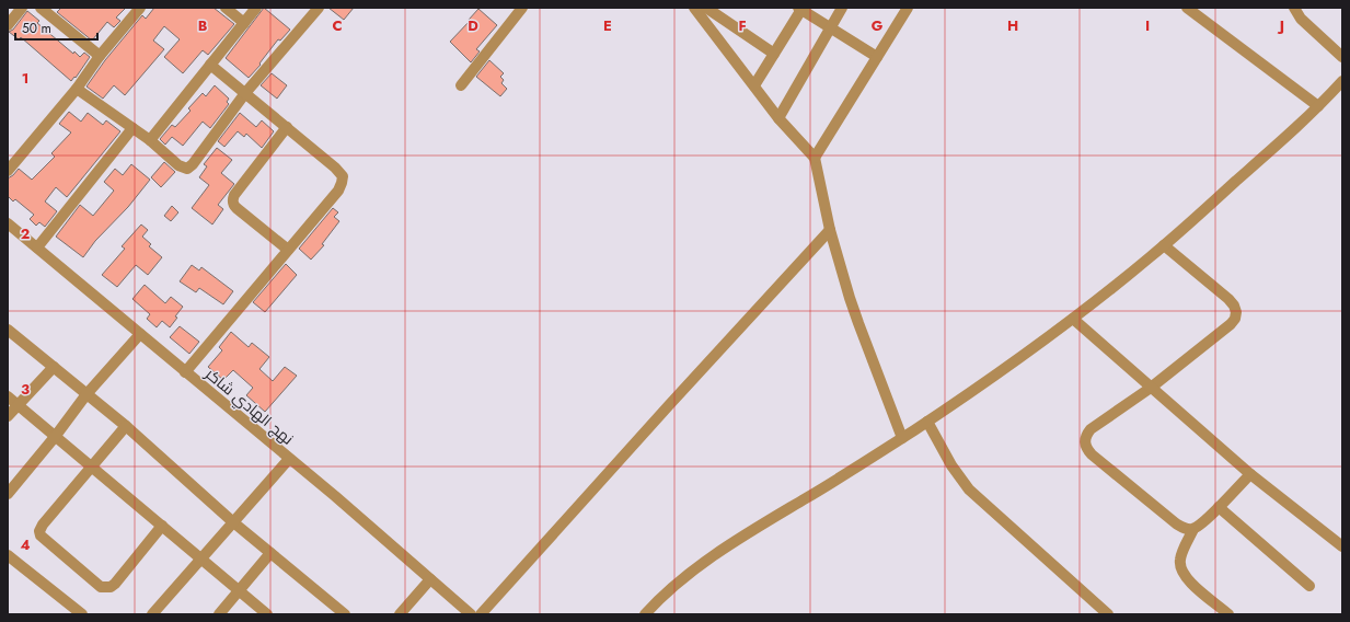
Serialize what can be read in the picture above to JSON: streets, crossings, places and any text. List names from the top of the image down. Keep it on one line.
{"streets":{"street":["نهج الهادي شاكر"]},"scale_bar":"50 m","grid":{"columns":["B","C","D","E","F","G","H","I","J"],"rows":["1","2","3","4"]}}
